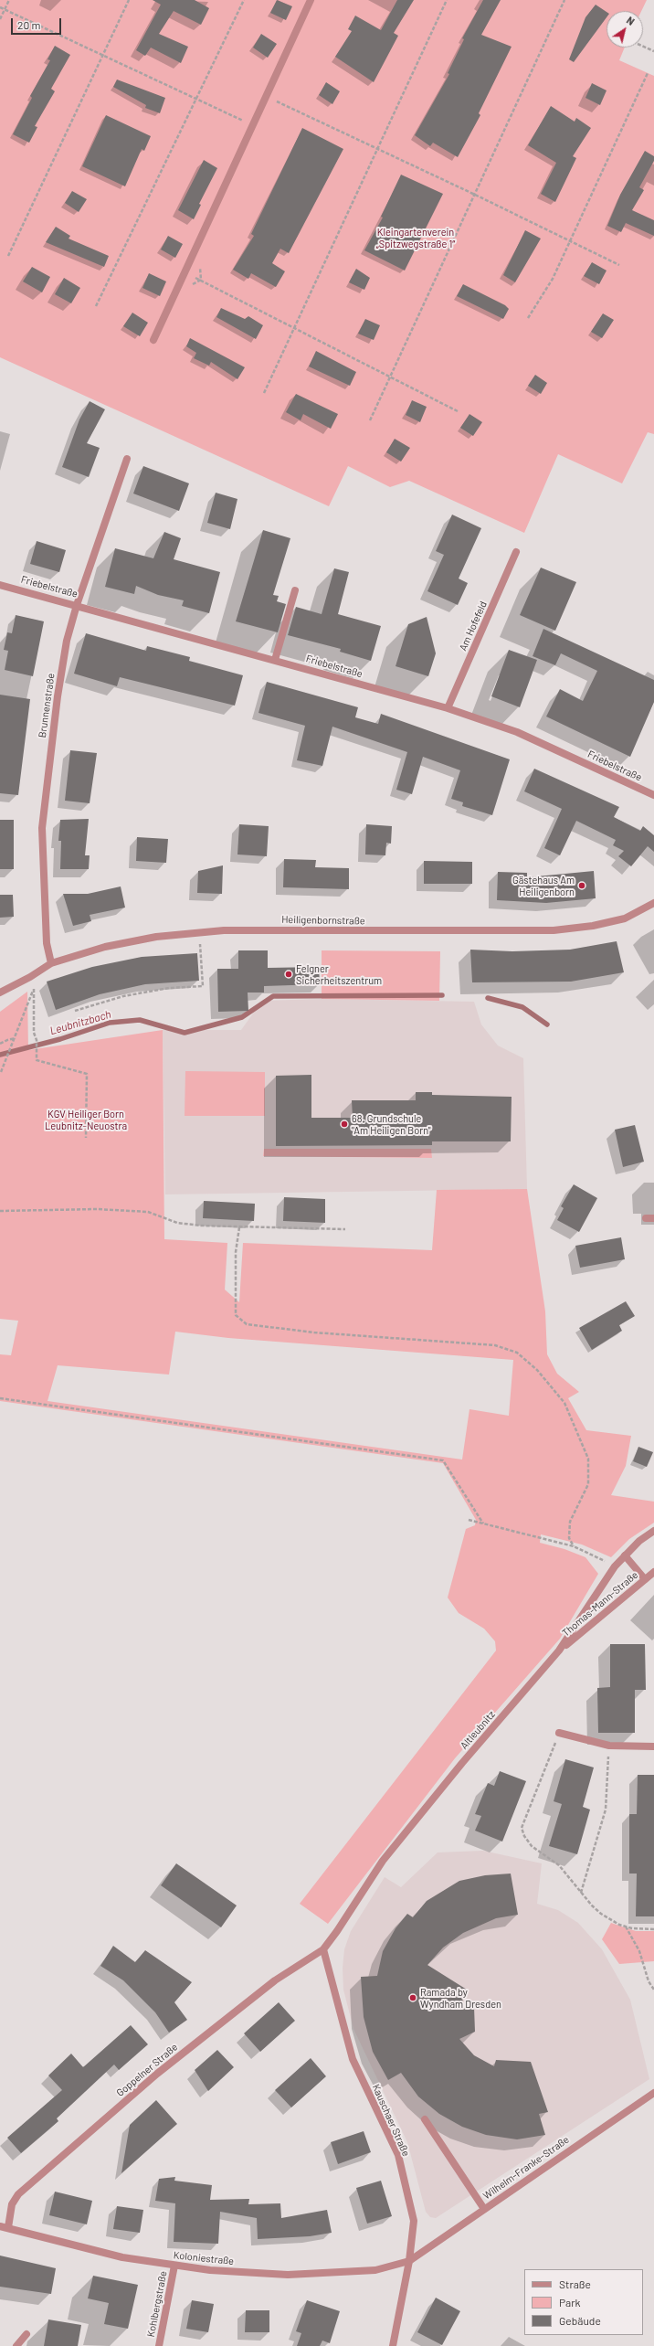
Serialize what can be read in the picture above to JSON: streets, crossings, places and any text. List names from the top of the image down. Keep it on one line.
{"streets":{"street":["Friebelstraße","Am Hofefeld","Brunnenstraße","Heiligenbornstraße","Thomas-Mann-Straße","Altleubnitz","Goppelner Straße","Kauschaer Straße","Wilhelm-Franke-Straße","Koloniestraße","Kohlbergstraße"]},"crossings":[["Friebelstraße","Am Hofefeld"],["Friebelstraße","Brunnenstraße"],["Brunnenstraße","Heiligenbornstraße"],["Thomas-Mann-Straße","Altleubnitz"],["Altleubnitz","Goppelner Straße"],["Altleubnitz","Kauschaer Straße"],["Goppelner Straße","Kauschaer Straße"],["Goppelner Straße","Koloniestraße"],["Kauschaer Straße","Wilhelm-Franke-Straße"],["Kauschaer Straße","Koloniestraße"],["Wilhelm-Franke-Straße","Koloniestraße"],["Koloniestraße","Kohlbergstraße"]],"water":["Leubnitzbach"],"parks":["Kleingartenverein „Spitzwegstraße 1“","KGV Heiliger Born Leubnitz-Neuostra"],"places":["Gästehaus Am Heiligenborn","Felgner Sicherheitszentrum","68. Grundschule \"Am Heiligen Born\"","Ramada by Wyndham Dresden"],"legend":["Straße","Park","Gebäude"],"scale_bar":"20 m","north":"top right"}
